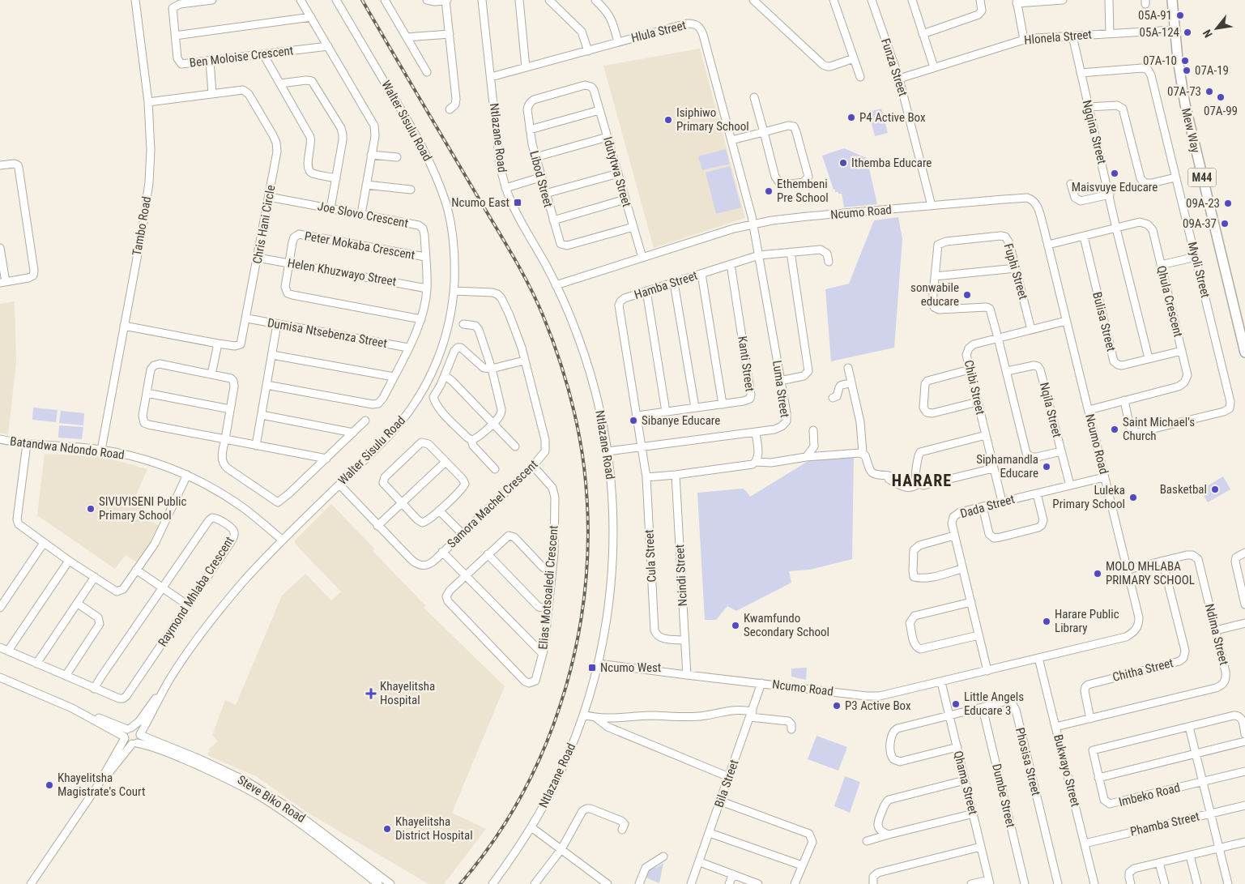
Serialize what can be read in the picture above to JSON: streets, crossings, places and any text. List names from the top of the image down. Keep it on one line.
{"streets":{"main road":["Mew Way","M44"],"street":["Hlula Street","Hlonela Street","Ben Moloise Crescent","Funza Street","Walter Sisulu Road","Ngqina Street","Ntlazane Road","Idutytwa Street","Libod Street","Ncumo Road","Joe Slovo Crescent","Chris Hani Circle","Tambo Road","Peter Mokaba Crescent","Myoli Street","Fuphi Street","Helen Khuzwayo Street","Hamba Street","Qhula Crescent","Bulisa Street","Dumisa Ntsebenza Street","Kanti Street","Chibi Street","Luma Street","Nqila Street","Batandwa Ndondo Road","Samora Machel Crescent","Dada Street","Cula Street","Ncindi Street","Elias Motsoaledi Crescent","Raymond Mhlaba Crescent","Ndima Street","Chitha Street","Phosisa Street","Bukwayo Street","Qhama Street","Bila Street","Imbeko Road","Dumbe Street","Steve Biko Road","Phamba Street"]},"crossings":[["Hlula Street","Ntlazane Road"],["Hlula Street","Ncumo Road"],["Hlula Street","Luma Street"],["Hlonela Street","Funza Street"],["Hlonela Street","Mew Way"],["Hlonela Street","Ngqina Street"],["Funza Street","Ncumo Road"],["Walter Sisulu Road","Batandwa Ndondo Road"],["Walter Sisulu Road","Samora Machel Crescent"],["Walter Sisulu Road","Steve Biko Road"],["Ngqina Street","Myoli Street"],["Ngqina Street","Qhula Crescent"],["Ngqina Street","Bulisa Street"],["Ntlazane Road","Ncumo Road"],["Ntlazane Road","Luma Street"],["Idutytwa Street","Libod Street"],["Idutytwa Street","Ncumo Road"],["Ncumo Road","Qhula Crescent"],["Ncumo Road","Chibi Street"],["Ncumo Road","Luma Street"],["Ncumo Road","Dada Street"],["Ncumo Road","Ncindi Street"],["Ncumo Road","Ndima Street"],["Ncumo Road","Bukwayo Street"],["Ncumo Road","Qhama Street"],["Ncumo Road","Bila Street"],["Joe Slovo Crescent","Chris Hani Circle"],["Joe Slovo Crescent","Peter Mokaba Crescent"],["Joe Slovo Crescent","Helen Khuzwayo Street"],["Joe Slovo Crescent","Dumisa Ntsebenza Street"],["Chris Hani Circle","Tambo Road"],["Chris Hani Circle","Helen Khuzwayo Street"],["Chris Hani Circle","Dumisa Ntsebenza Street"],["Tambo Road","Batandwa Ndondo Road"],["Peter Mokaba Crescent","Helen Khuzwayo Street"],["Myoli Street","Qhula Crescent"],["Fuphi Street","Chibi Street"],["Hamba Street","Kanti Street"],["Hamba Street","Luma Street"],["Hamba Street","Cula Street"],["Qhula Crescent","Bulisa Street"],["Chibi Street","Dada Street"],["Luma Street","Cula Street"],["Nqila Street","Dada Street"],["Samora Machel Crescent","Elias Motsoaledi Crescent"],["Cula Street","Ncindi Street"],["Ndima Street","Chitha Street"],["Ndima Street","Bukwayo Street"],["Phosisa Street","Qhama Street"],["Phosisa Street","Dumbe Street"],["Bukwayo Street","Phamba Street"]],"districts":["HARARE"],"places":{"other":["05A-91","05A-124","07A-10","07A-19","07A-73","07A-99","P4 Active Box","Isiphiwo Primary School","Ithemba Educare","Maisvuye Educare","Ethembeni Pre School","09A-23","09A-37","sonwabile educare","Sibanye Educare","Saint Michael's Church","Siphamandla Educare","Basketbal","Luleka Primary School","SIVUYISENI Public Primary School","MOLO MHLABA PRIMARY SCHOOL","Harare Public Library","Kwamfundo Secondary School","Little Angels Educare 3","P3 Active Box","Khayelitsha Magistrate's Court","Khayelitsha District Hospital"],"transit":["Ncumo East","Ncumo West"],"health":["Khayelitsha Hospital"]},"north":"bottom left"}
